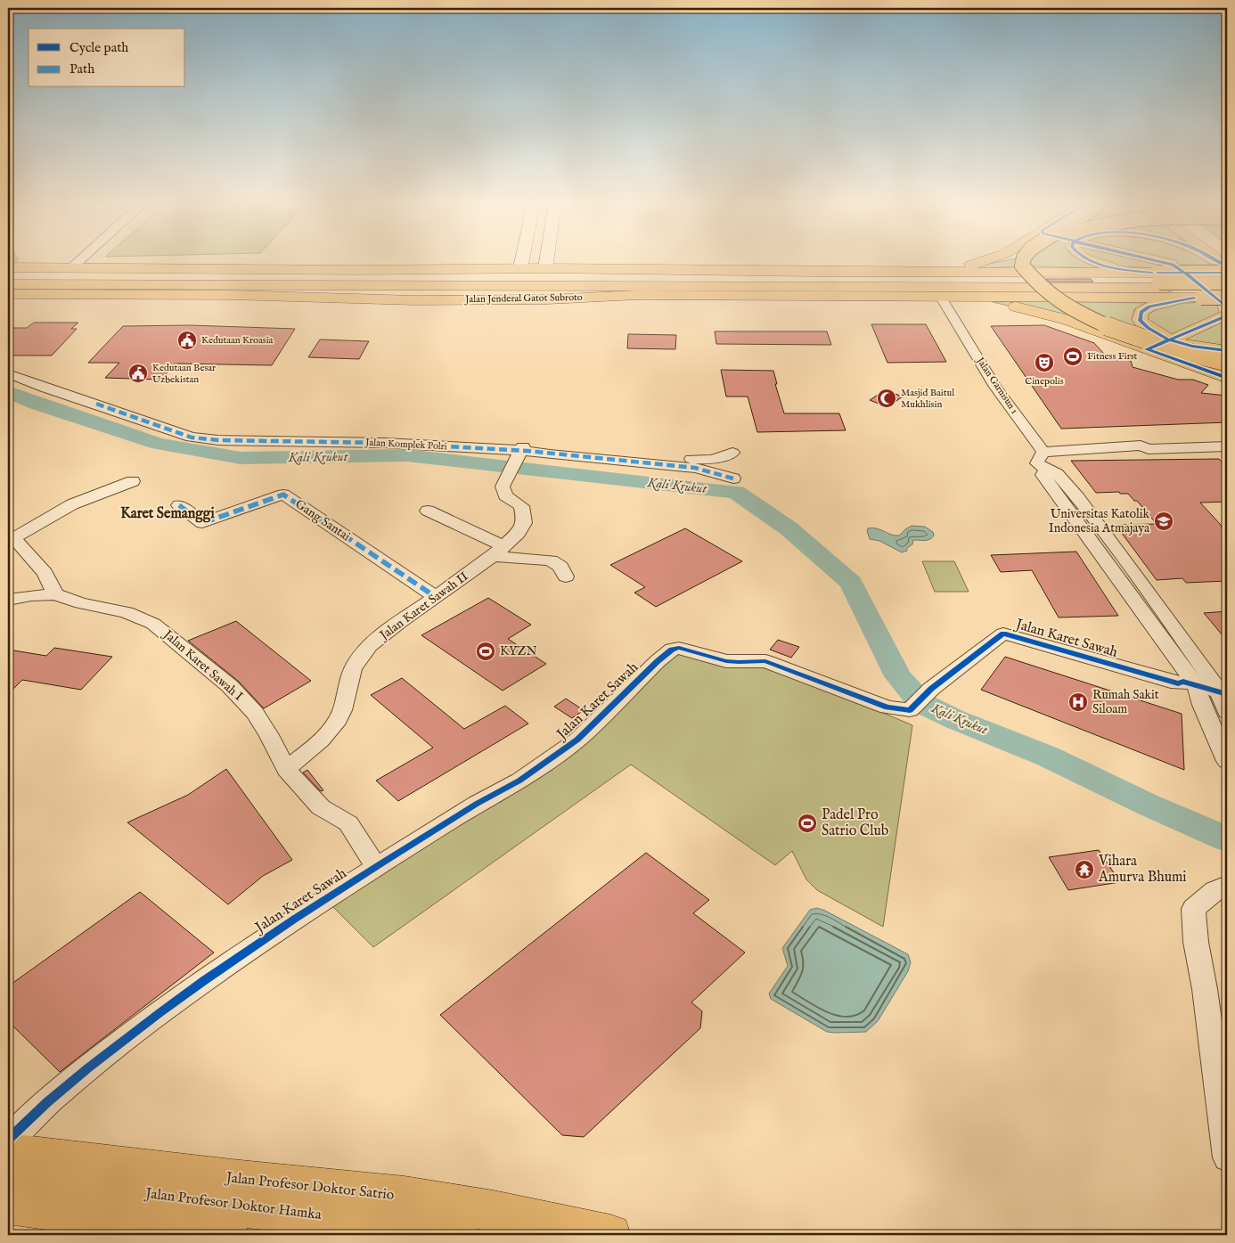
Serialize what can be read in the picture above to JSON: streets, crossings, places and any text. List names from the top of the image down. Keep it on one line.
{"streets":{"main road":["Jalan Jenderal Gatot Subroto","Jalan Profesor Doktor Satrio","Jalan Profesor Doktor Hamka"],"street":["Jalan Garnisun 1","Jalan Komplek Polri","Gang Santai","Jalan Karet Sawah II","Jalan Karet Sawah","Jalan Karet Sawah I"]},"crossings":[["Jalan Jenderal Gatot Subroto","Jalan Garnisun 1"],["Jalan Komplek Polri","Jalan Karet Sawah II"],["Gang Santai","Jalan Karet Sawah II"],["Jalan Karet Sawah II","Jalan Karet Sawah I"],["Jalan Karet Sawah","Jalan Karet Sawah I"]],"districts":["Karet Semanggi"],"water":["Kali Krukut"],"places":{"public building":["Kedutaan Kroasia","Kedutaan Besar Uzbekistan"],"sports":["Fitness First","KYZN","Padel Pro Satrio Club"],"theatre":["Cinepolis"],"mosque":["Masjid Baitul Mukhlisin"],"school or university":["Universitas Katolik Indonesia Atmajaya"],"hospital":["Rumah Sakit Siloam"],"temple":["Vihara Amurva Bhumi"]},"legend":["Cycle path","Path"]}
